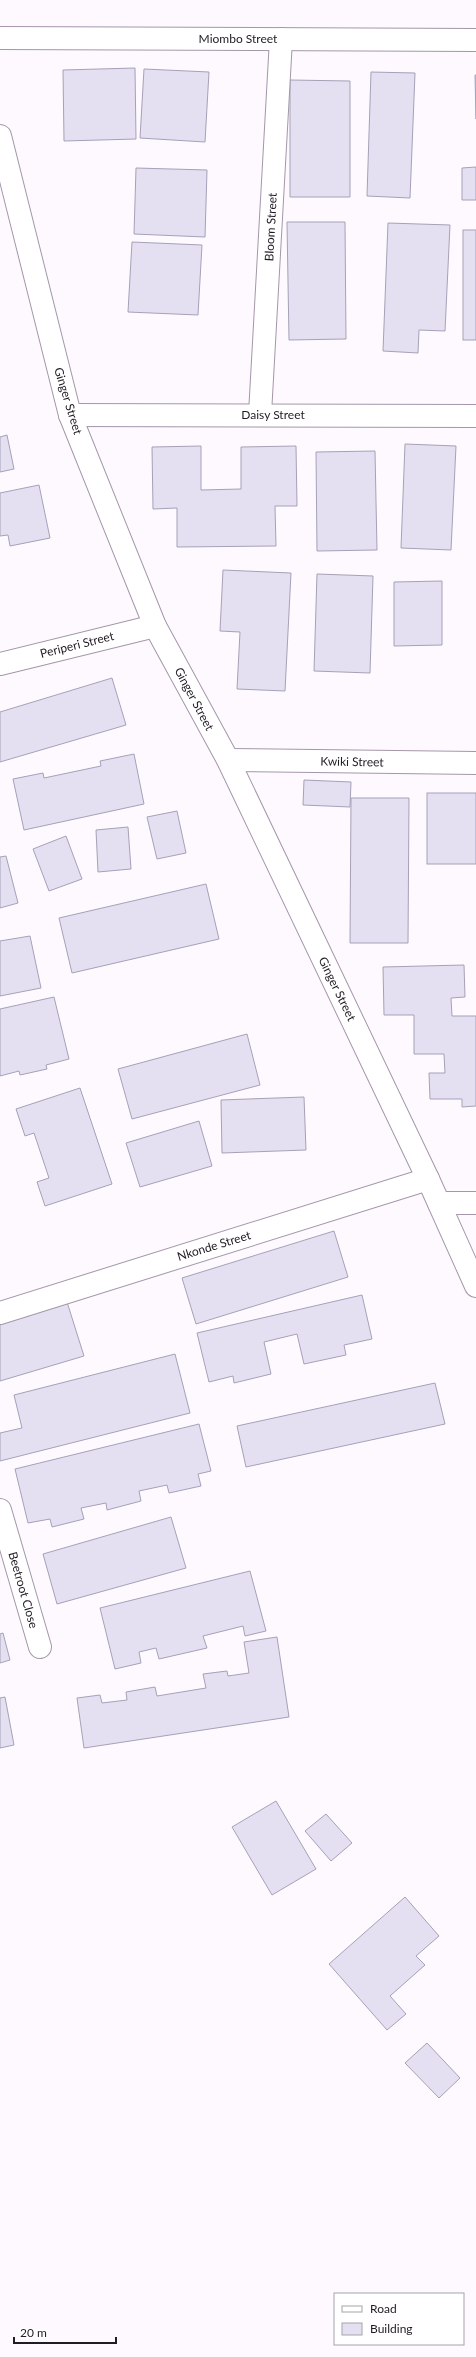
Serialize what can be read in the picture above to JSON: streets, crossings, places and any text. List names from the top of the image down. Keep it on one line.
{"streets":{"street":["Miombo Street","Bloom Street","Ginger Street","Daisy Street","Periperi Street","Kwiki Street","Nkonde Street","Beetroot Close"]},"crossings":[["Miombo Street","Bloom Street"],["Bloom Street","Daisy Street"],["Ginger Street","Daisy Street"],["Ginger Street","Periperi Street"],["Ginger Street","Kwiki Street"],["Ginger Street","Nkonde Street"]],"legend":["Road","Building"],"scale_bar":"20 m"}
